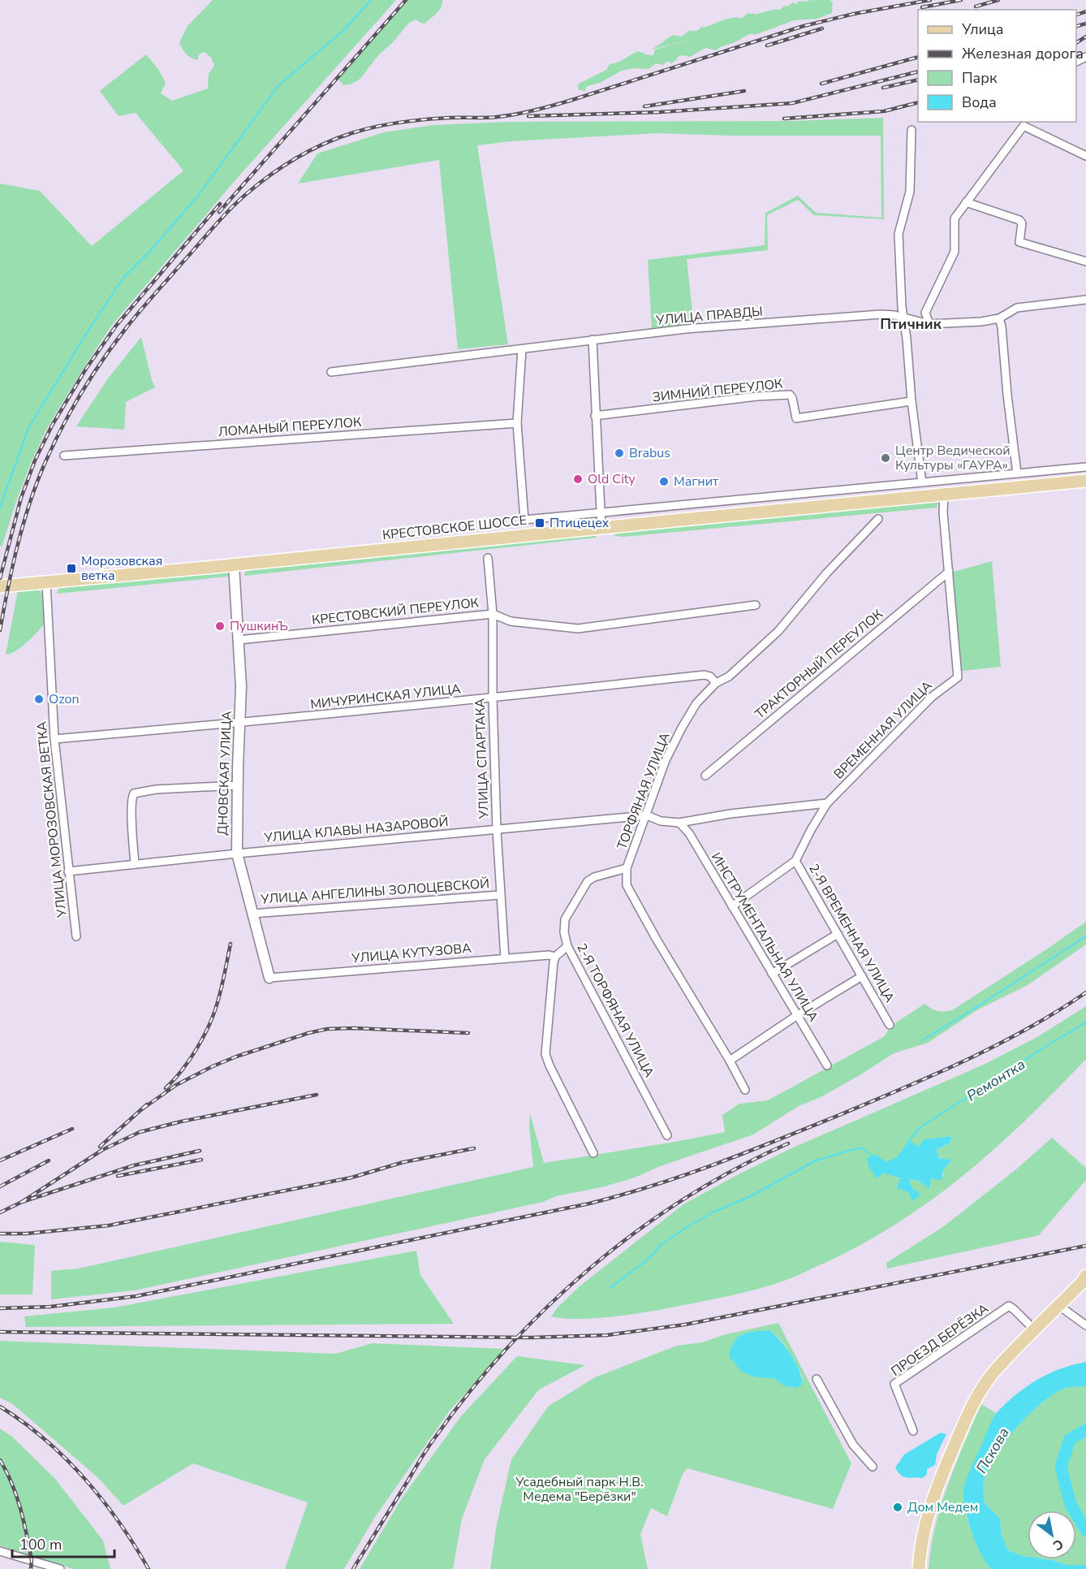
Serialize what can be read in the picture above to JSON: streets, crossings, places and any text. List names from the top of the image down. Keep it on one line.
{"streets":{"main road":["КРЕСТОВСКОЕ ШОССЕ"],"street":["УЛИЦА ПРАВДЫ","ЗИМНИЙ ПЕРЕУЛОК","ЛОМАНЫЙ ПЕРЕУЛОК","КРЕСТОВСКИЙ ПЕРЕУЛОК","ТРАКТОРНЫЙ ПЕРЕУЛОК","МИЧУРИНСКАЯ УЛИЦА","ВРЕМЕННАЯ УЛИЦА","УЛИЦА СПАРТАКА","ДНОВСКАЯ УЛИЦА","ТОРФЯНАЯ УЛИЦА","УЛИЦА МОРОЗОВСКАЯ ВЕТКА","УЛИЦА КЛАВЫ НАЗАРОВОЙ","УЛИЦА АНГЕЛИНЫ ЗОЛОЦЕВСКОЙ","2-Я ВРЕМЕННАЯ УЛИЦА","ИНСТРУМЕНТАЛЬНАЯ УЛИЦА","УЛИЦА КУТУЗОВА","2-Я ТОРФЯНАЯ УЛИЦА","ПРОЕЗД БЕРЁЗКА"]},"crossings":[["КРЕСТОВСКОЕ ШОССЕ","ВРЕМЕННАЯ УЛИЦА"],["КРЕСТОВСКОЕ ШОССЕ","ДНОВСКАЯ УЛИЦА"],["КРЕСТОВСКОЕ ШОССЕ","УЛИЦА МОРОЗОВСКАЯ ВЕТКА"],["КРЕСТОВСКИЙ ПЕРЕУЛОК","УЛИЦА СПАРТАКА"],["КРЕСТОВСКИЙ ПЕРЕУЛОК","ДНОВСКАЯ УЛИЦА"],["ТРАКТОРНЫЙ ПЕРЕУЛОК","ВРЕМЕННАЯ УЛИЦА"],["МИЧУРИНСКАЯ УЛИЦА","УЛИЦА СПАРТАКА"],["МИЧУРИНСКАЯ УЛИЦА","ДНОВСКАЯ УЛИЦА"],["МИЧУРИНСКАЯ УЛИЦА","ТОРФЯНАЯ УЛИЦА"],["МИЧУРИНСКАЯ УЛИЦА","УЛИЦА МОРОЗОВСКАЯ ВЕТКА"],["ВРЕМЕННАЯ УЛИЦА","2-Я ВРЕМЕННАЯ УЛИЦА"],["УЛИЦА СПАРТАКА","УЛИЦА КЛАВЫ НАЗАРОВОЙ"],["УЛИЦА СПАРТАКА","УЛИЦА АНГЕЛИНЫ ЗОЛОЦЕВСКОЙ"],["УЛИЦА СПАРТАКА","УЛИЦА КУТУЗОВА"],["ДНОВСКАЯ УЛИЦА","УЛИЦА КЛАВЫ НАЗАРОВОЙ"],["ДНОВСКАЯ УЛИЦА","УЛИЦА АНГЕЛИНЫ ЗОЛОЦЕВСКОЙ"],["ДНОВСКАЯ УЛИЦА","УЛИЦА КУТУЗОВА"],["ТОРФЯНАЯ УЛИЦА","УЛИЦА КЛАВЫ НАЗАРОВОЙ"],["ТОРФЯНАЯ УЛИЦА","2-Я ТОРФЯНАЯ УЛИЦА"],["УЛИЦА МОРОЗОВСКАЯ ВЕТКА","УЛИЦА КЛАВЫ НАЗАРОВОЙ"]],"districts":["Птичник"],"water":["Ремонтка","Пскова"],"parks":["Усадебный парк Н.В. Медема \"Берёзки\""],"places":{"other":["Brabus","Центр Ведической Культуры «ГАУРА»","Old City","Магнит","ПушкинЪ","Ozon","Дом Медем"],"transit":["Птицецех","Морозовская ветка"]},"legend":["Улица","Железная дорога","Парк","Вода"],"scale_bar":"100 m","north":"bottom right"}
